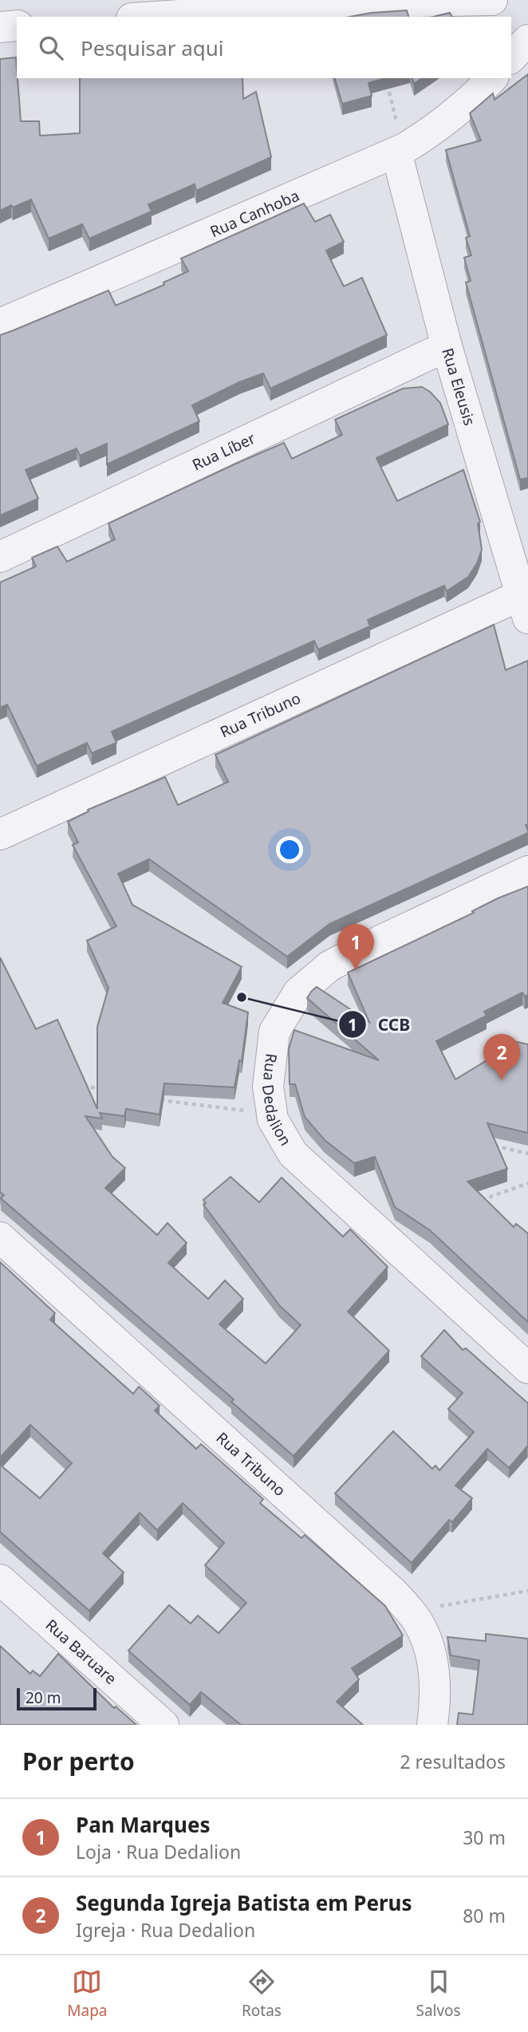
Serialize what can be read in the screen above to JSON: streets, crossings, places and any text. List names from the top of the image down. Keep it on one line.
{"streets":{"street":["Rua Canhoba","Rua Eleusis","Rua Líber","Rua Tribuno","Rua Dedalion","Rua Baruare"]},"crossings":[["Rua Canhoba","Rua Eleusis"],["Rua Eleusis","Rua Líber"],["Rua Eleusis","Rua Tribuno"]],"places":["CCB"],"scale_bar":"20 m","page":{"search":"Pesquisar aqui","pins":["1","2"],"scale":"20 m","heading":["Por perto","2 resultados"],"list":[{"mark":"1","name":"Pan Marques","note":"Loja · Rua Dedalion","value":"30 m"},{"mark":"2","name":"Segunda Igreja Batista em Perus","note":"Igreja · Rua Dedalion","value":"80 m"}],"nav":["Mapa","Rotas","Salvos"]}}
